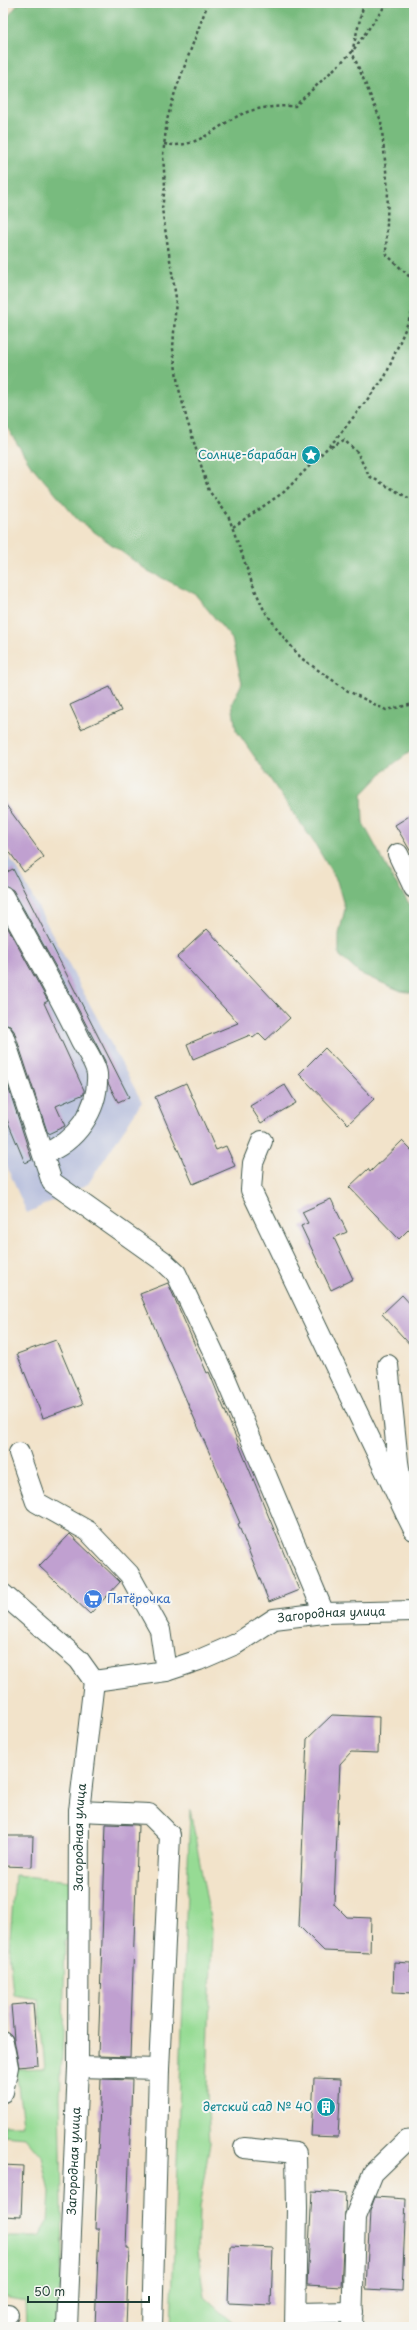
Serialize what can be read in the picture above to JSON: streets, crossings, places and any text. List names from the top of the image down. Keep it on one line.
{"streets":{"street":["Загородная улица"]},"places":{"place":["Солнце-барабан"],"supermarket":["Пятёрочка"],"building":["детский сад № 40"]},"scale_bar":"50 m"}
